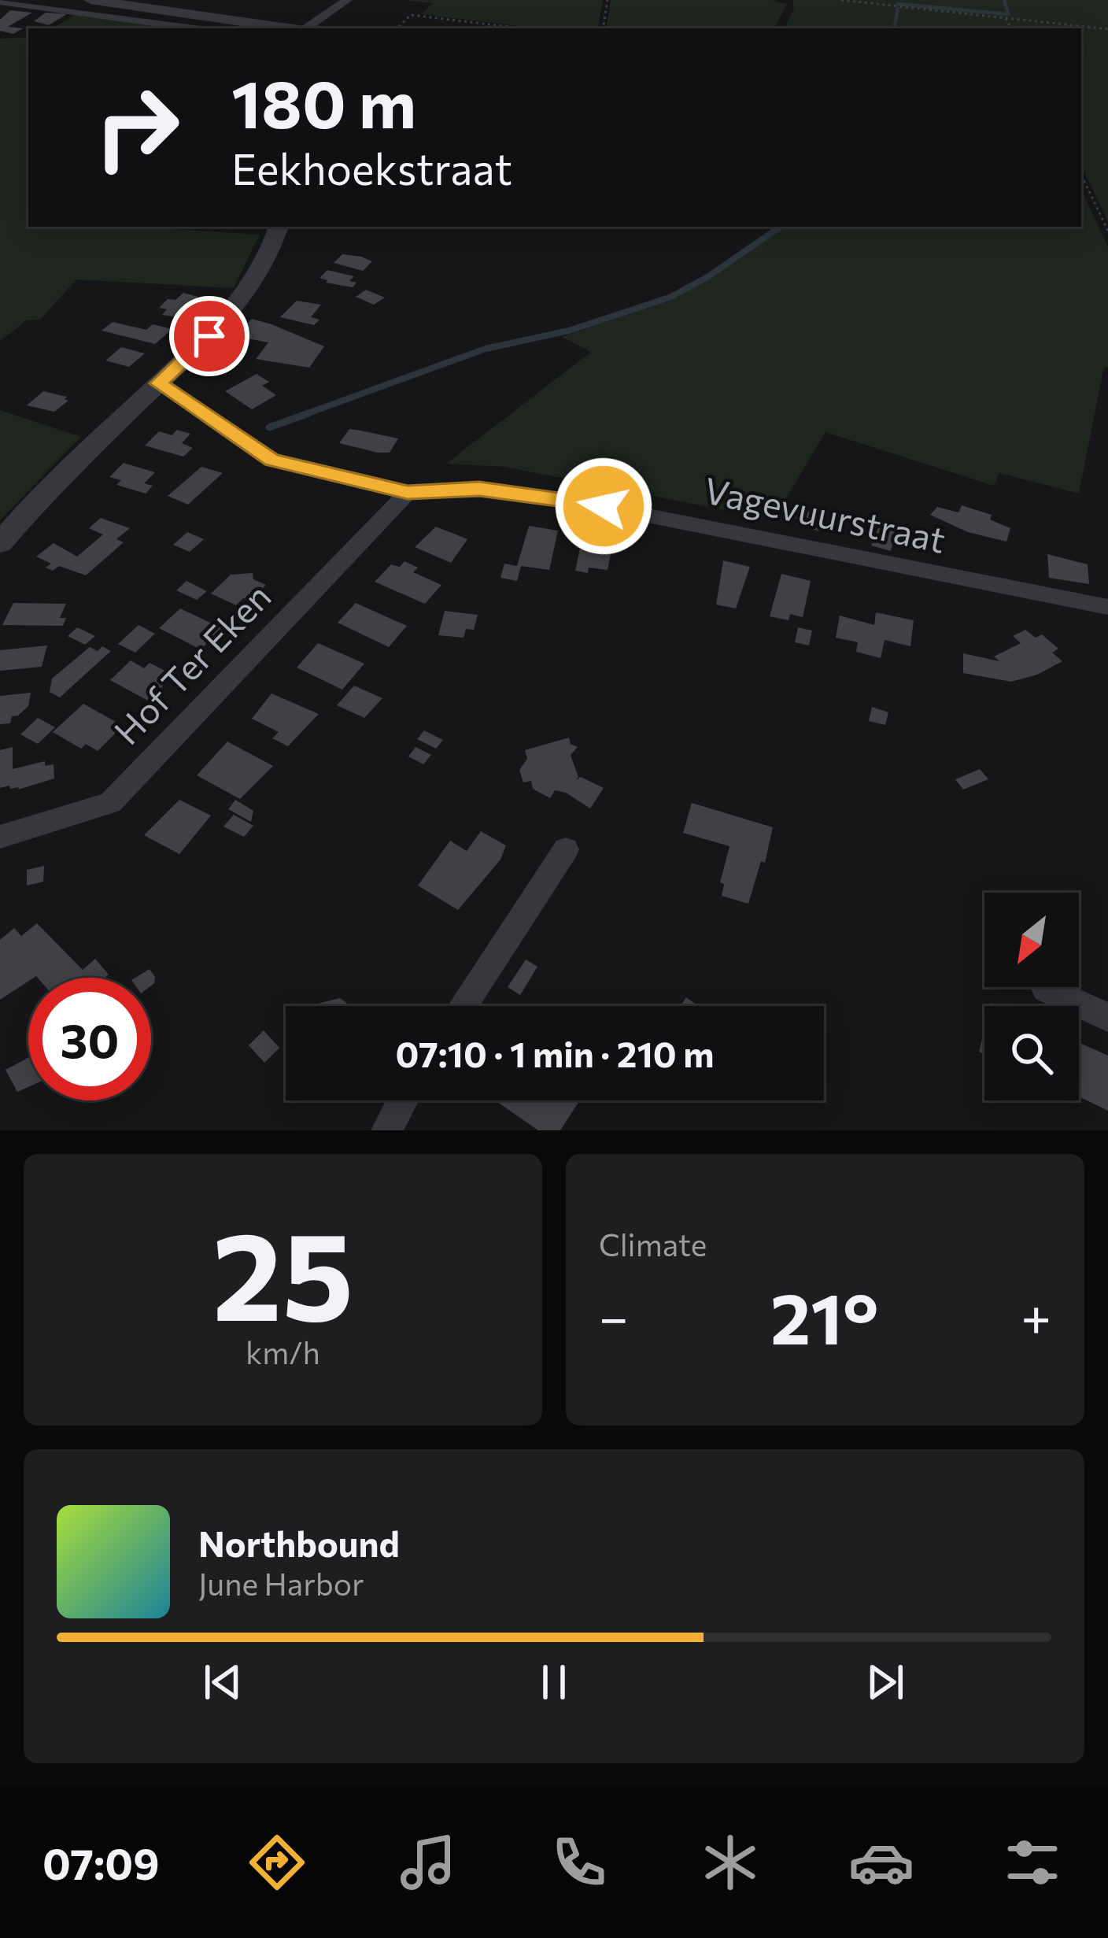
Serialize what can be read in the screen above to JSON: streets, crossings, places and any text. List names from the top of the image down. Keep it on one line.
{"streets":{"street":["Vagevuurstraat","Hof Ter Eken"]},"crossings":[["Vagevuurstraat","Hof Ter Eken"]],"north":"bottom left","page":{"turn":["180 m","Eekhoekstraat"],"limit":"30","trip":"07:10 · 1 min · 210 m","tile":[["25","km/h"],"Climate"],"heat":["−","21°","+"],"song":["Northbound","June Harbor"],"tabs":"07:09"}}
